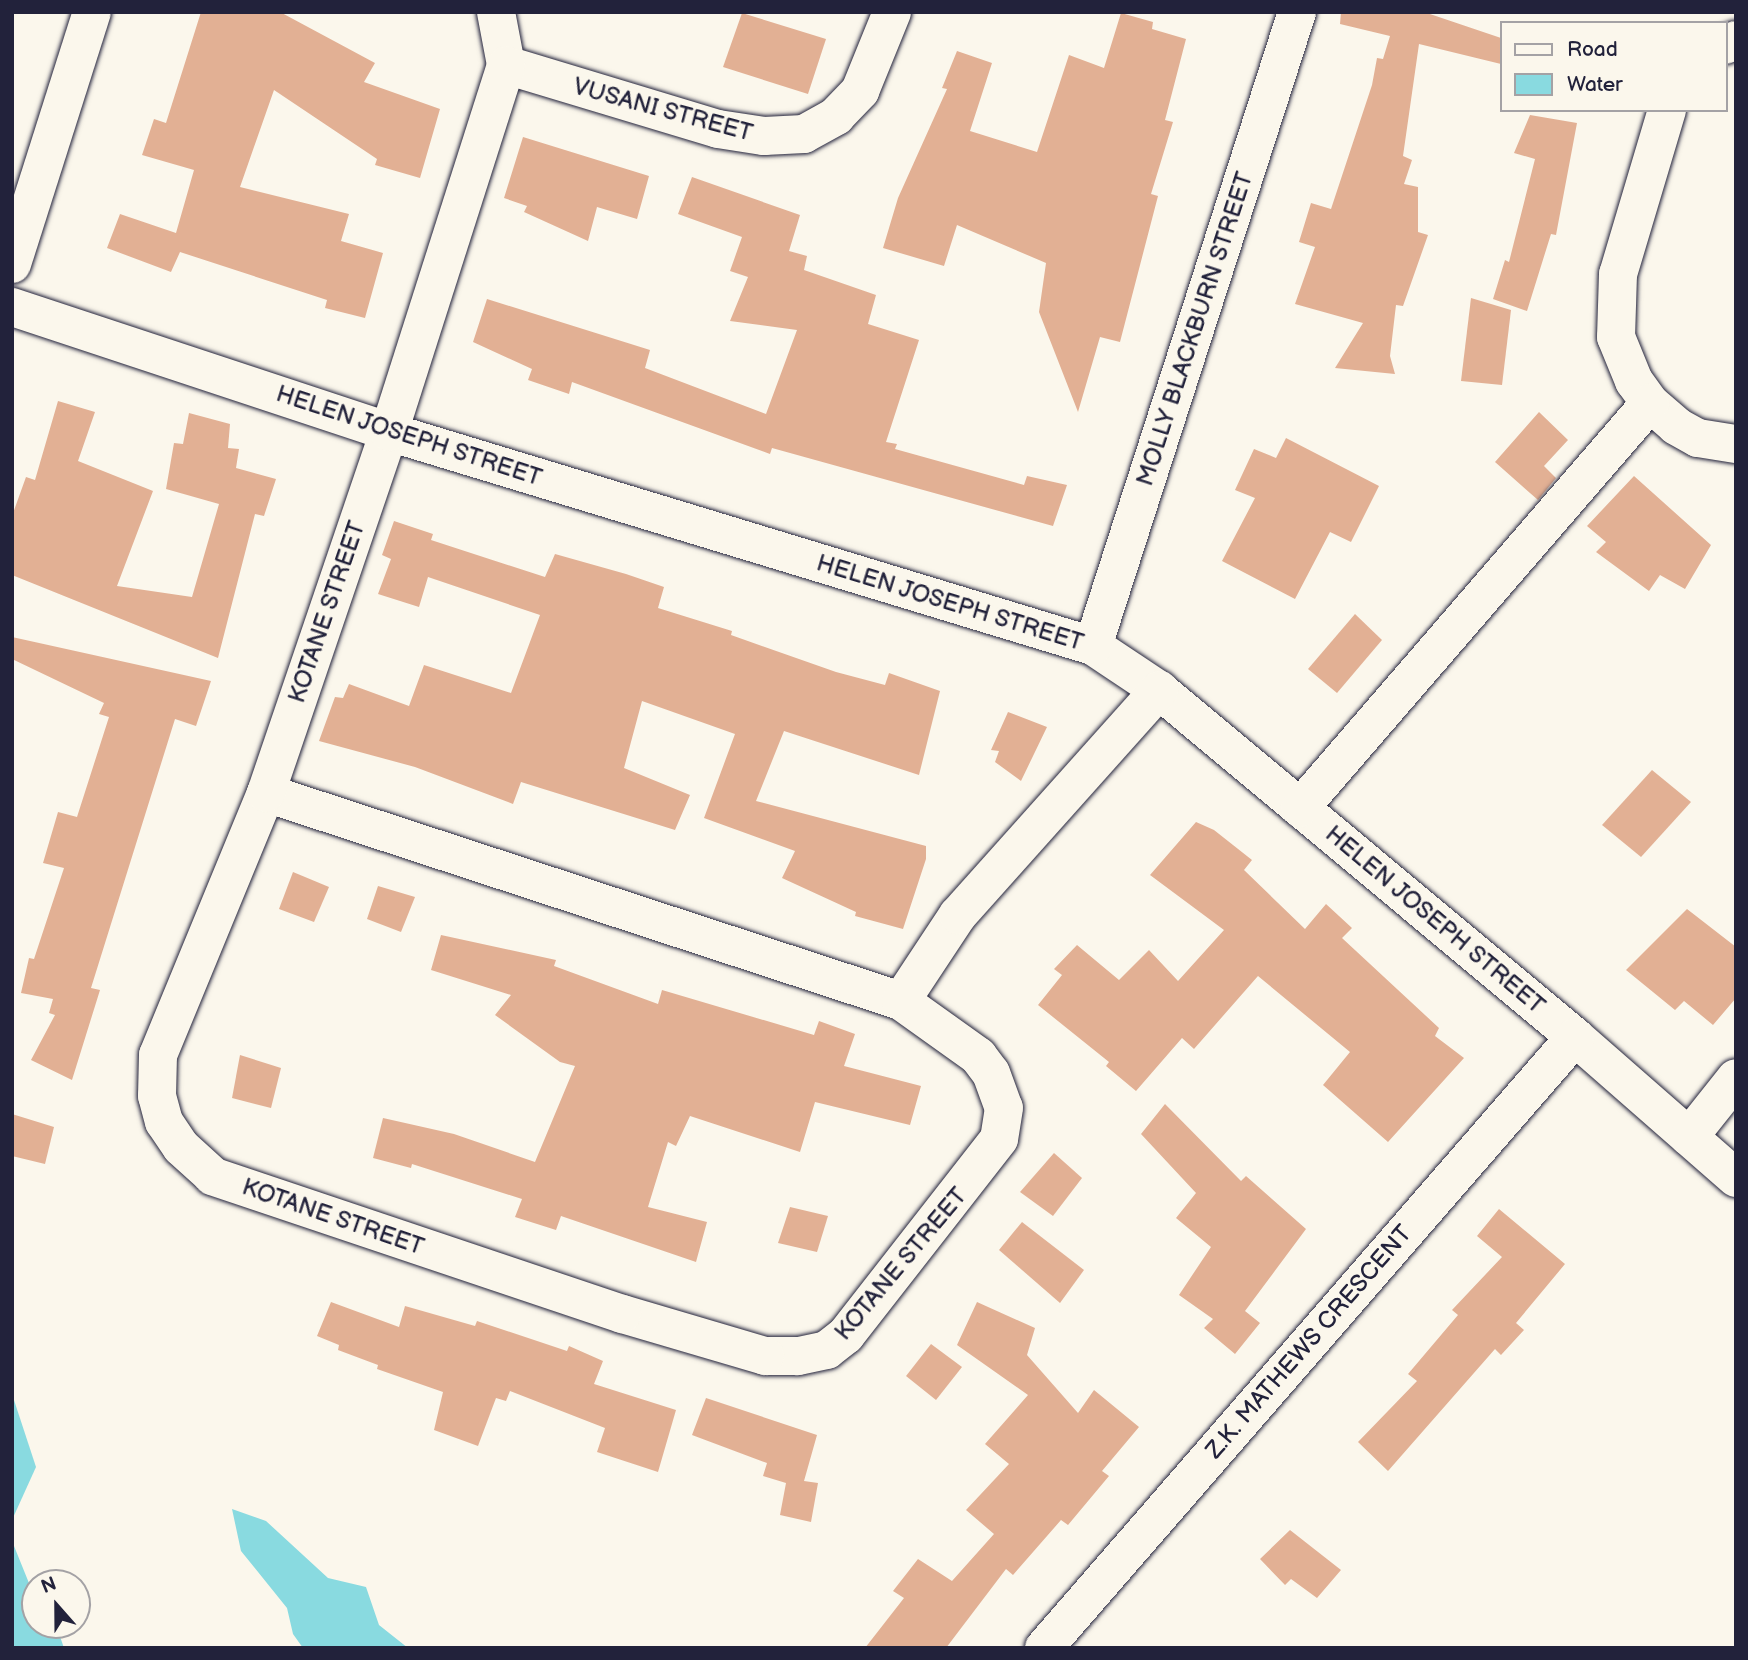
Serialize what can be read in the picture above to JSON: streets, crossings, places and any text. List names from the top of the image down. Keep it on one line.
{"streets":{"street":["VUSANI STREET","MOLLY BLACKBURN STREET","HELEN JOSEPH STREET","KOTANE STREET","Z.K. MATHEWS CRESCENT"]},"crossings":[["VUSANI STREET","KOTANE STREET"],["MOLLY BLACKBURN STREET","HELEN JOSEPH STREET"],["HELEN JOSEPH STREET","KOTANE STREET"],["HELEN JOSEPH STREET","Z.K. MATHEWS CRESCENT"]],"legend":["Road","Water"],"north":"top"}
